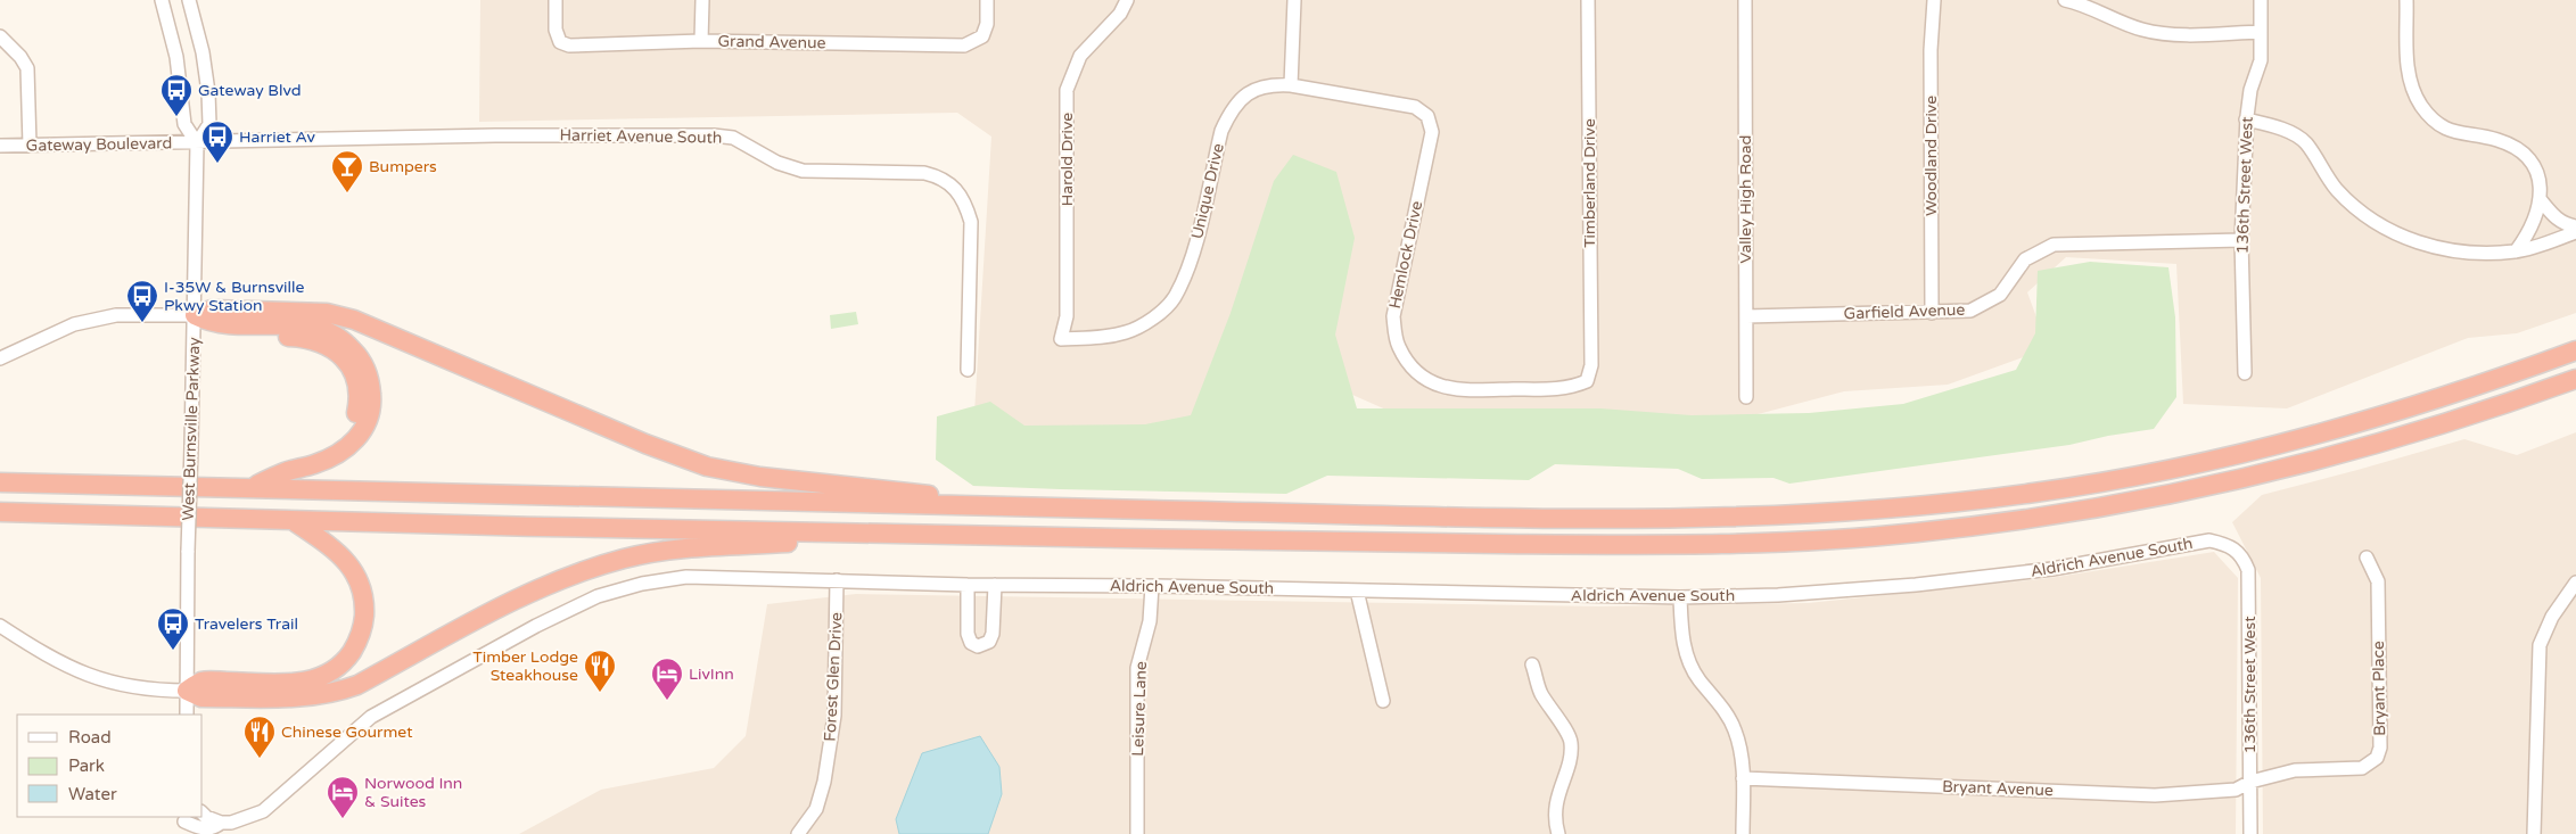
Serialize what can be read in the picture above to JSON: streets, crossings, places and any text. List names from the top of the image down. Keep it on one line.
{"streets":{"street":["Grand Avenue","Harriet Avenue South","Gateway Boulevard","Woodland Drive","Harold Drive","Timberland Drive","136th Street West","Unique Drive","Valley High Road","Hemlock Drive","Garfield Avenue","West Burnsville Parkway","Aldrich Avenue South","Forest Glen Drive","Bryant Place","Leisure Lane","Bryant Avenue"]},"crossings":[["Harriet Avenue South","Gateway Boulevard"],["Harriet Avenue South","West Burnsville Parkway"],["Gateway Boulevard","West Burnsville Parkway"],["Woodland Drive","Garfield Avenue"],["Harold Drive","Unique Drive"],["Timberland Drive","Hemlock Drive"],["136th Street West","Garfield Avenue"],["136th Street West","Aldrich Avenue South"],["136th Street West","Bryant Place"],["136th Street West","Bryant Avenue"],["Unique Drive","Hemlock Drive"],["Valley High Road","Garfield Avenue"],["Aldrich Avenue South","Forest Glen Drive"],["Aldrich Avenue South","Leisure Lane"],["Bryant Place","Bryant Avenue"]],"places":{"bus stop":["Gateway Blvd","Harriet Av","I-35W & Burnsville Pkwy Station","Travelers Trail"],"bar":["Bumpers"],"restaurant":["Timber Lodge Steakhouse","Chinese Gourmet"],"hotel":["LivInn","Norwood Inn & Suites"]},"legend":["Road","Park","Water"]}
